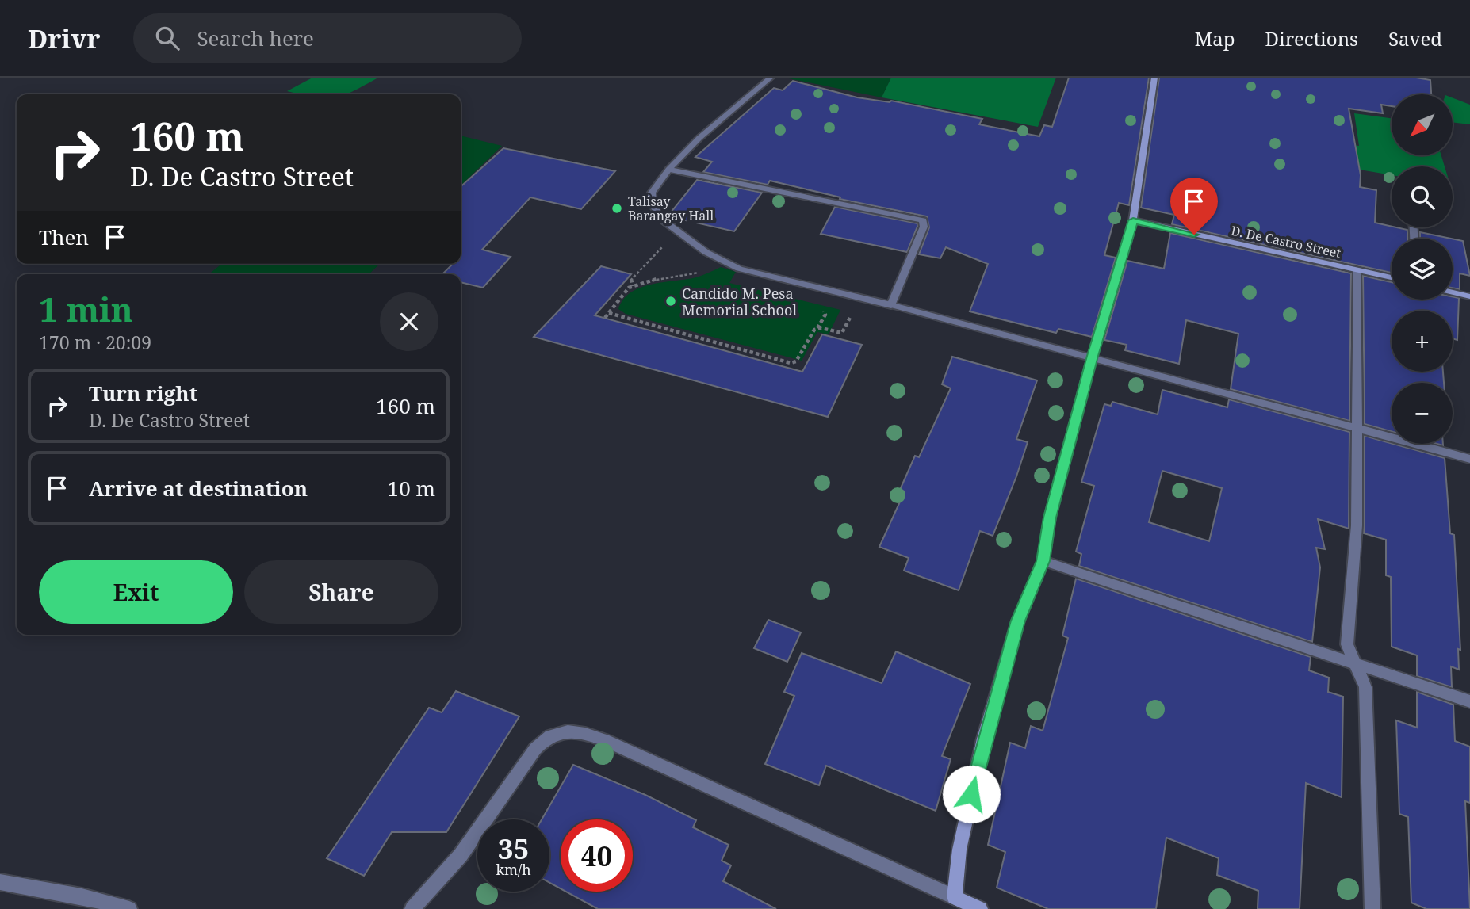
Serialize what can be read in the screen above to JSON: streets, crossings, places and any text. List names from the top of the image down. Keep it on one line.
{"streets":{"street":["D. De Castro Street"]},"places":["Talisay Barangay Hall","Candido M. Pesa Memorial School"],"north":"bottom left","page":{"header":"Drivr","search":"Search here","nav":["Map","Directions","Saved"],"map_buttons":["+","−"],"turn":["160 m","D. De Castro Street"],"then":"Then","heading":["1 min","170 m · 20:09"],"list":[{"name":"Turn right","note":"D. De Castro Street","value":"160 m"},{"name":"Arrive at destination","value":"10 m"}],"buttons":["Exit","Share"],"speed":"35 km/h","limit":"40"}}
